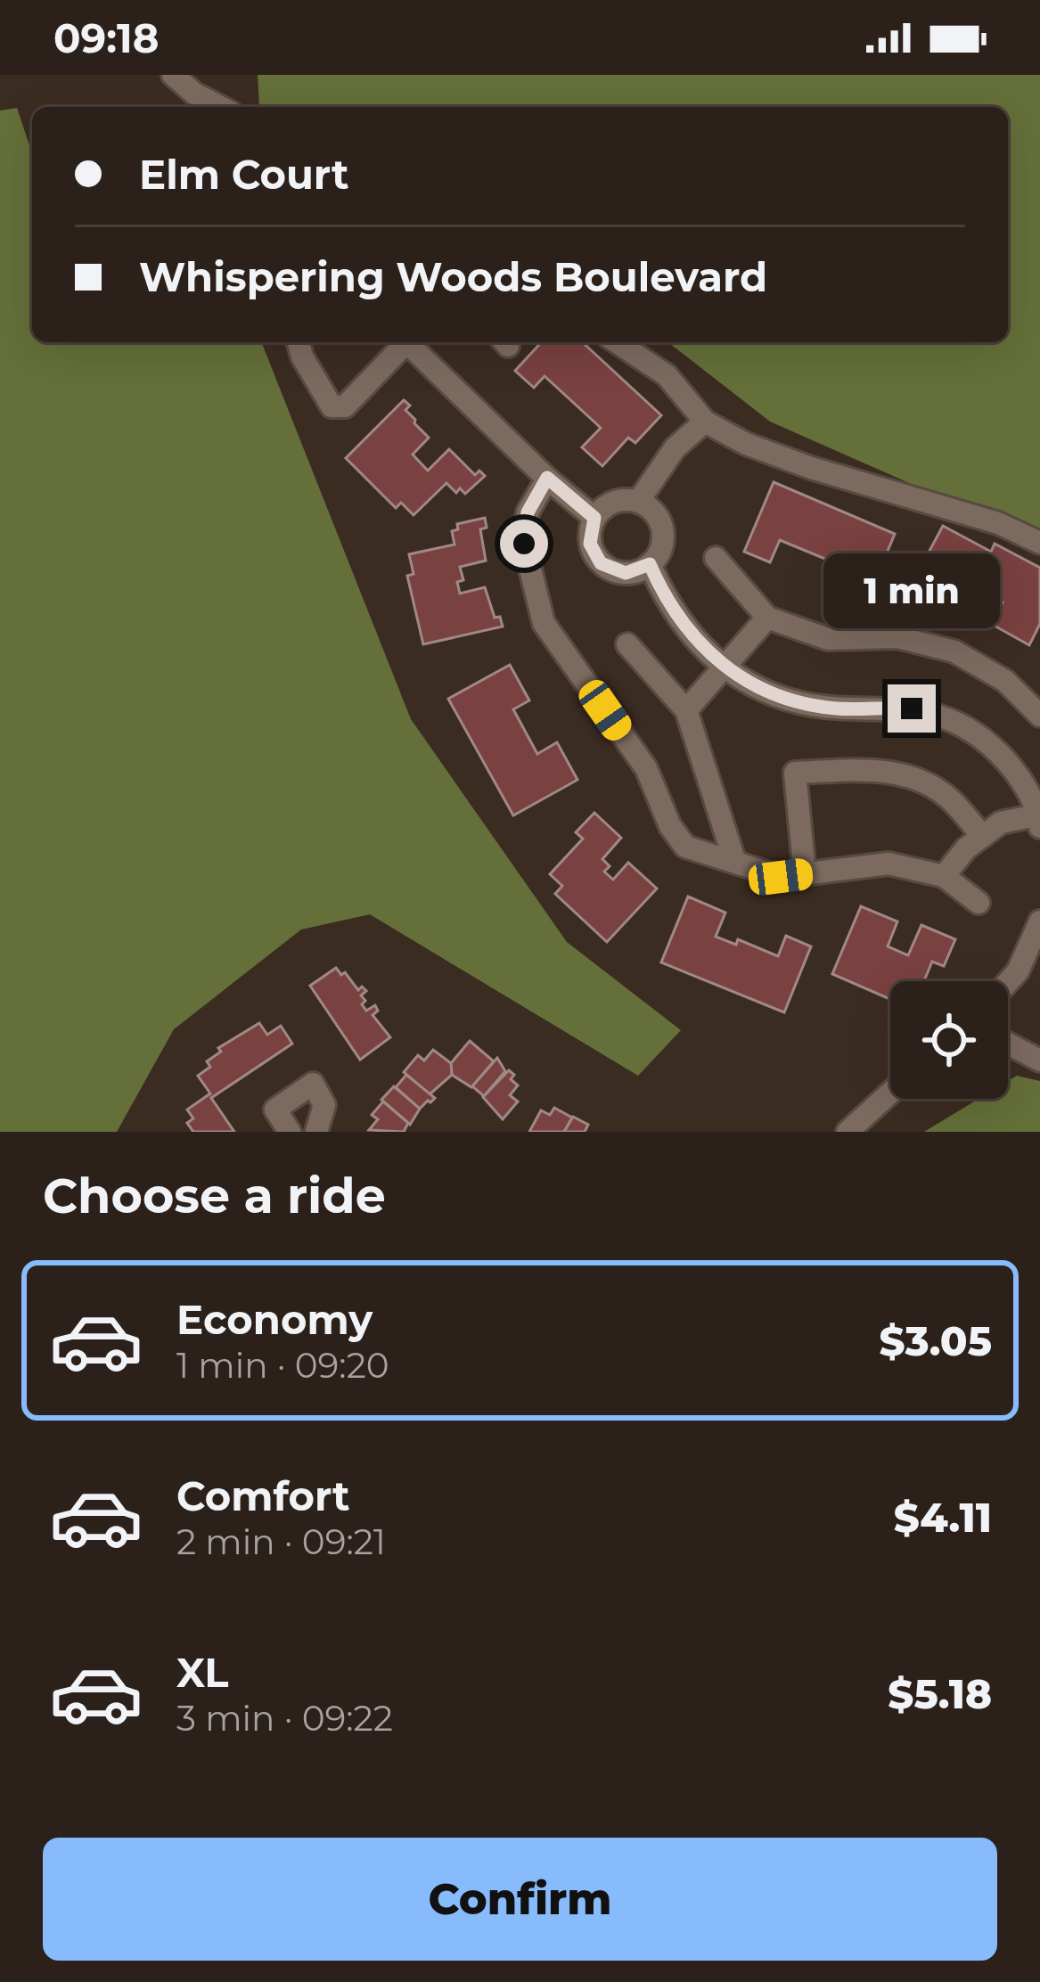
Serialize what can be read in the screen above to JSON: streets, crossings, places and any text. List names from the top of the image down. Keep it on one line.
{"page":{"status":"09:18","banner":["Elm Court","Whispering Woods Boulevard"],"bubble":"1 min","heading":"Choose a ride","list":[{"name":"Economy","note":"1 min · 09:20","value":"$3.05"},{"name":"Comfort","note":"2 min · 09:21","value":"$4.11"},{"name":"XL","note":"3 min · 09:22","value":"$5.18"}],"buttons":"Confirm"}}
